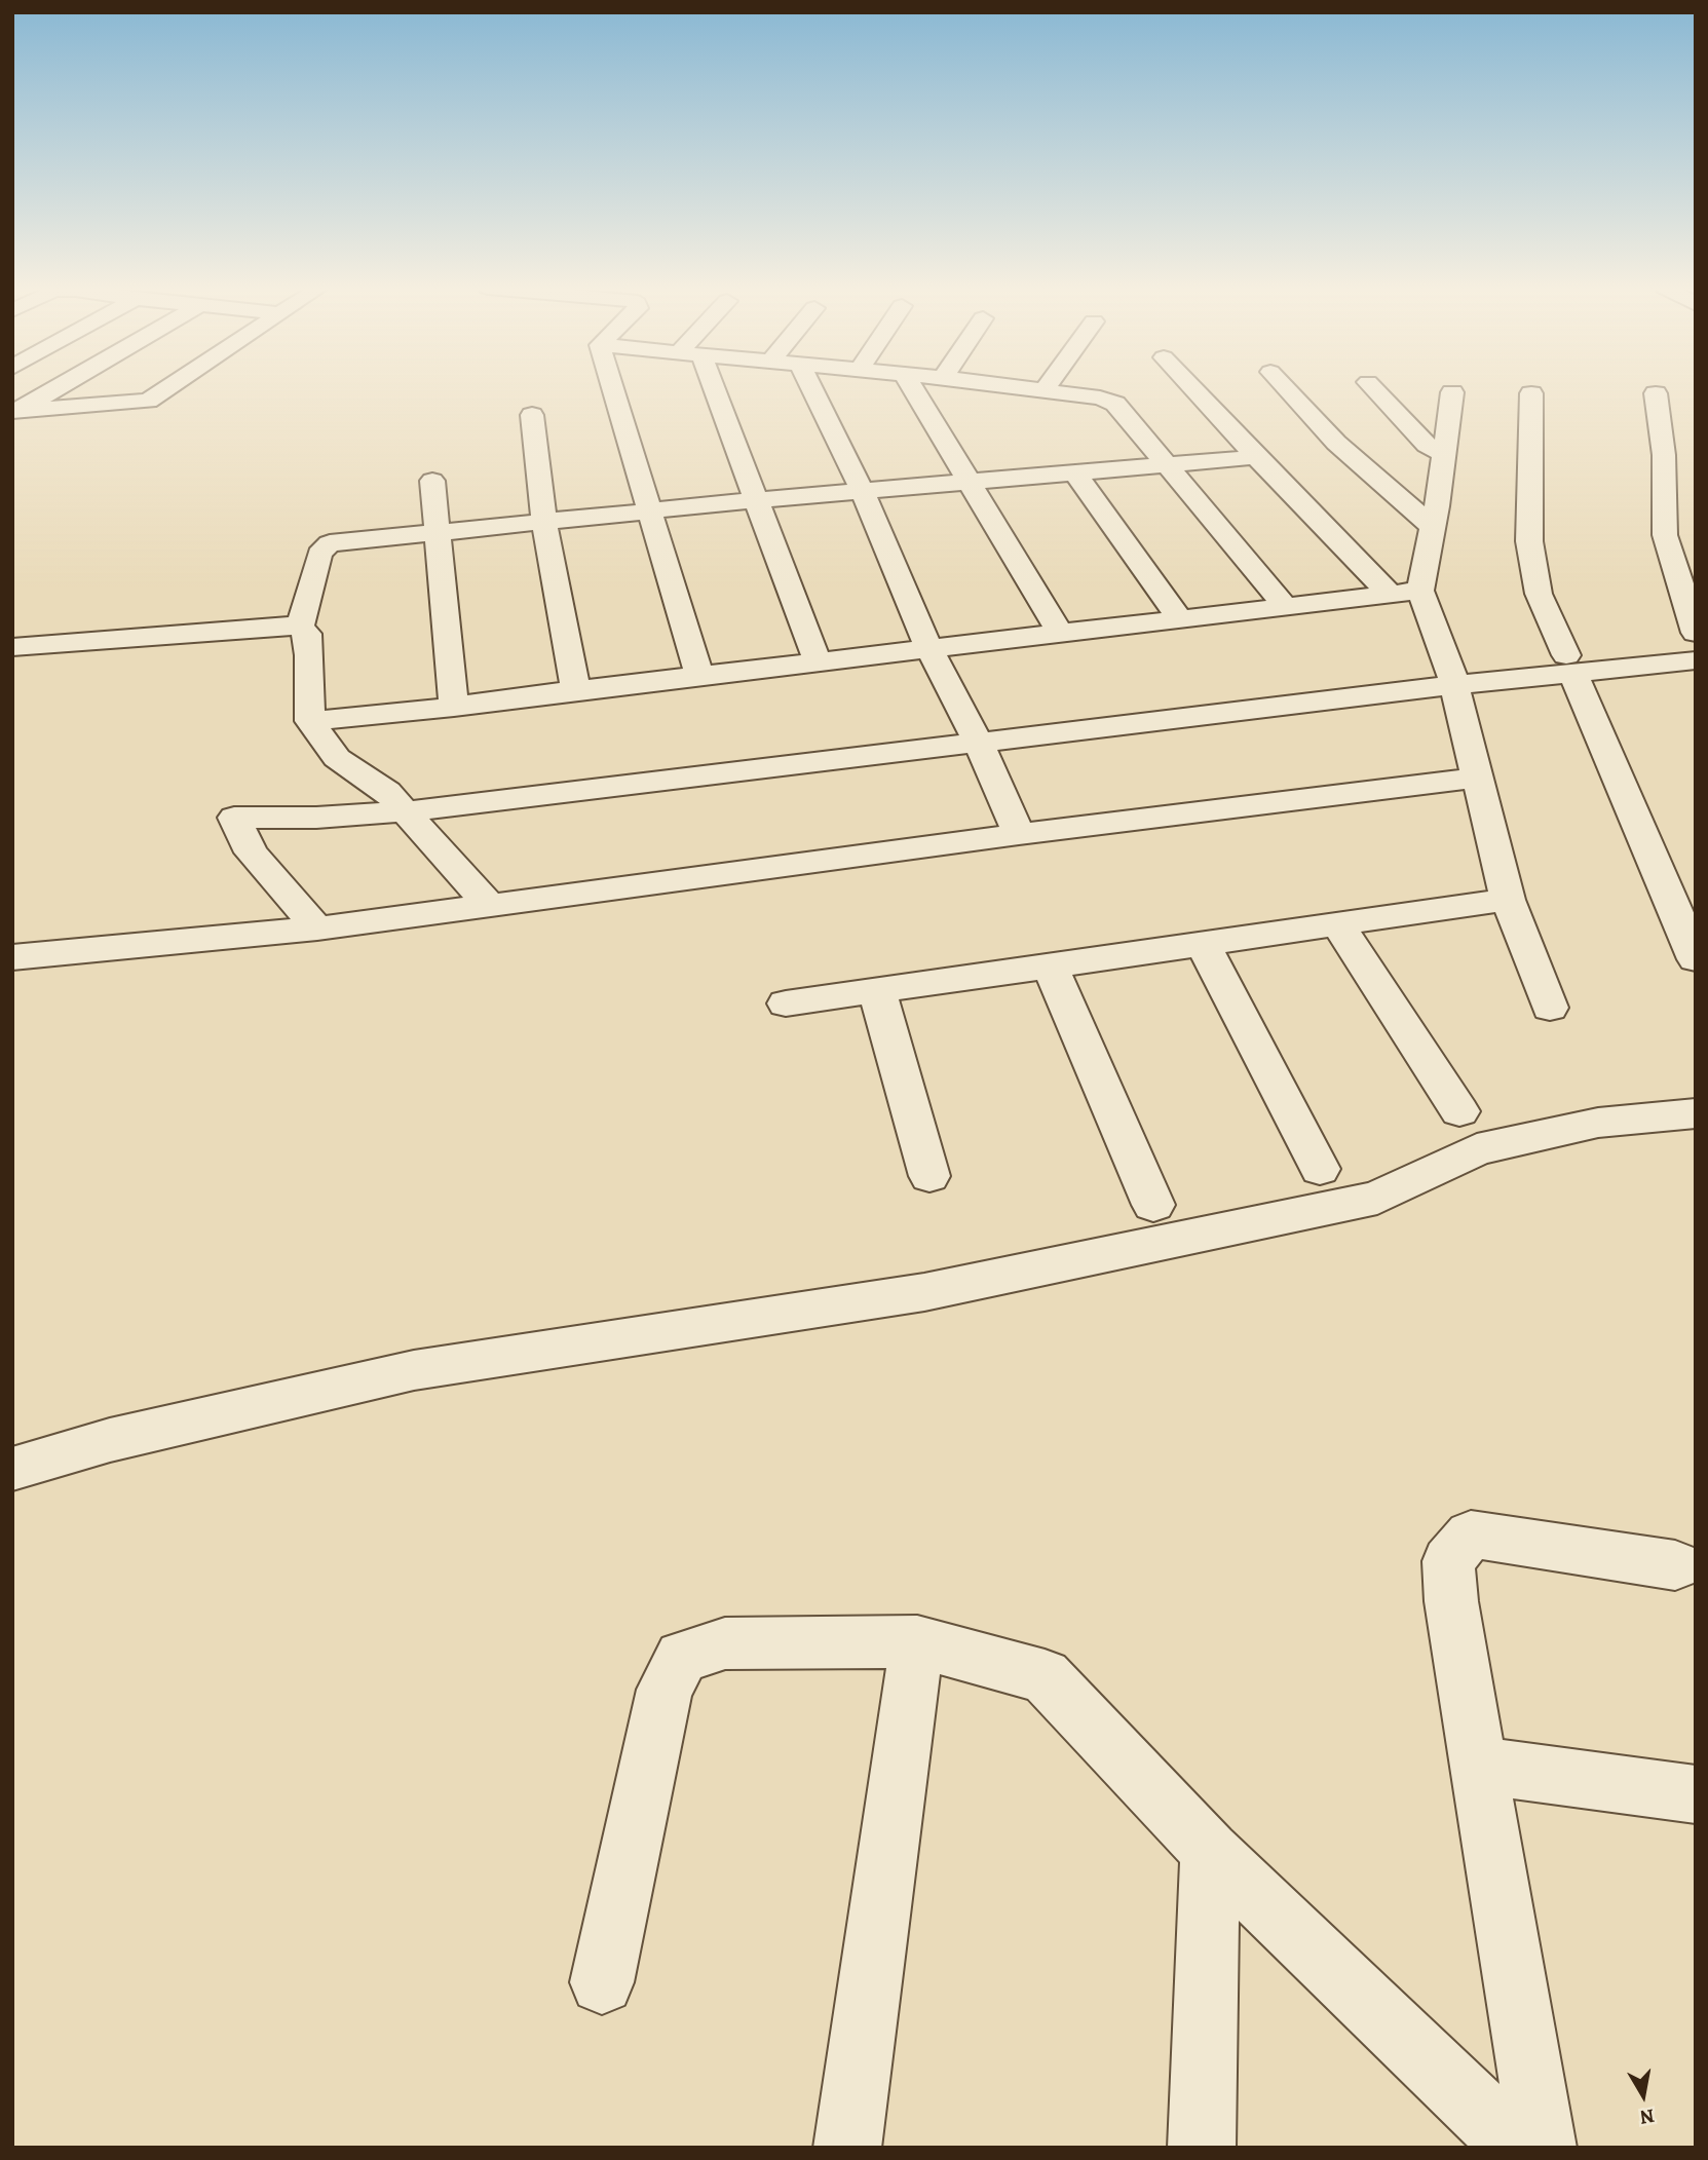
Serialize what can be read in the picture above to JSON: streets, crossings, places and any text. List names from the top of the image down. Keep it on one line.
{"north":"bottom"}
